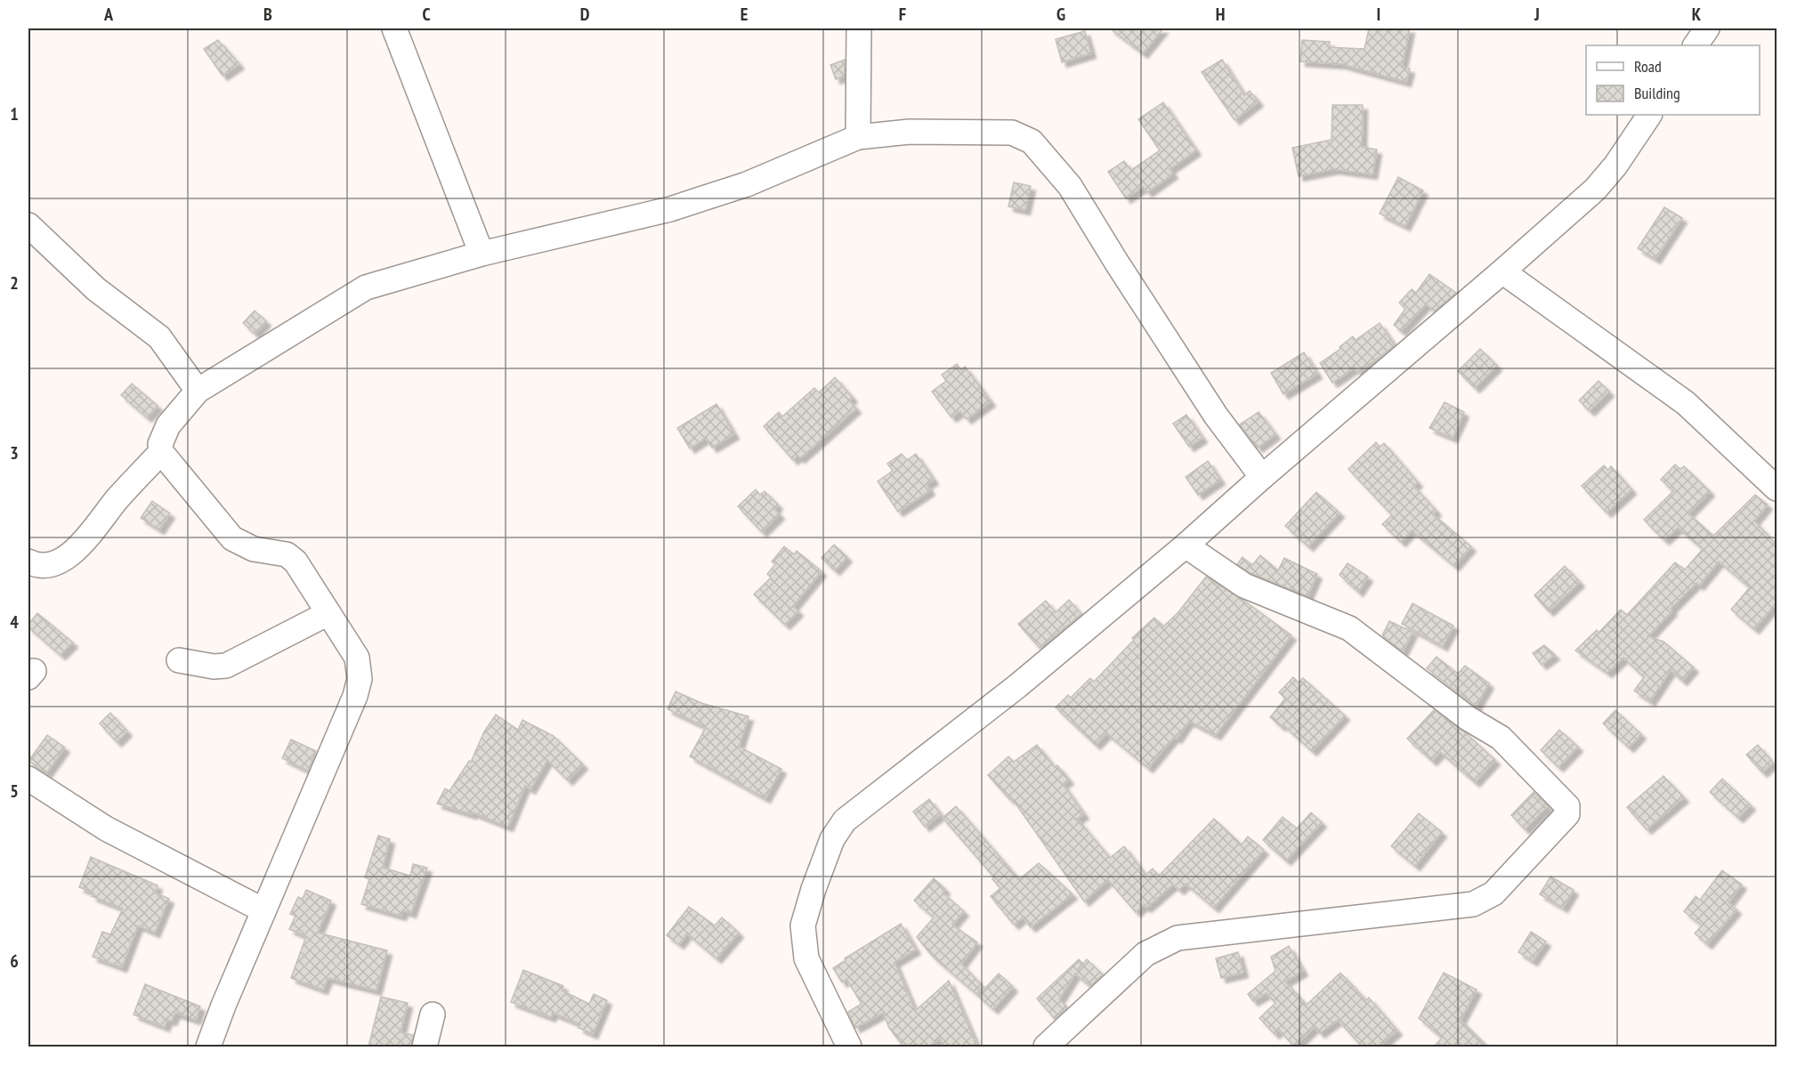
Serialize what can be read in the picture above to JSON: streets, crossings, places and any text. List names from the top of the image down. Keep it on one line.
{"legend":["Road","Building"],"grid":{"columns":["A","B","C","D","E","F","G","H","I","J","K"],"rows":["1","2","3","4","5","6"]}}
